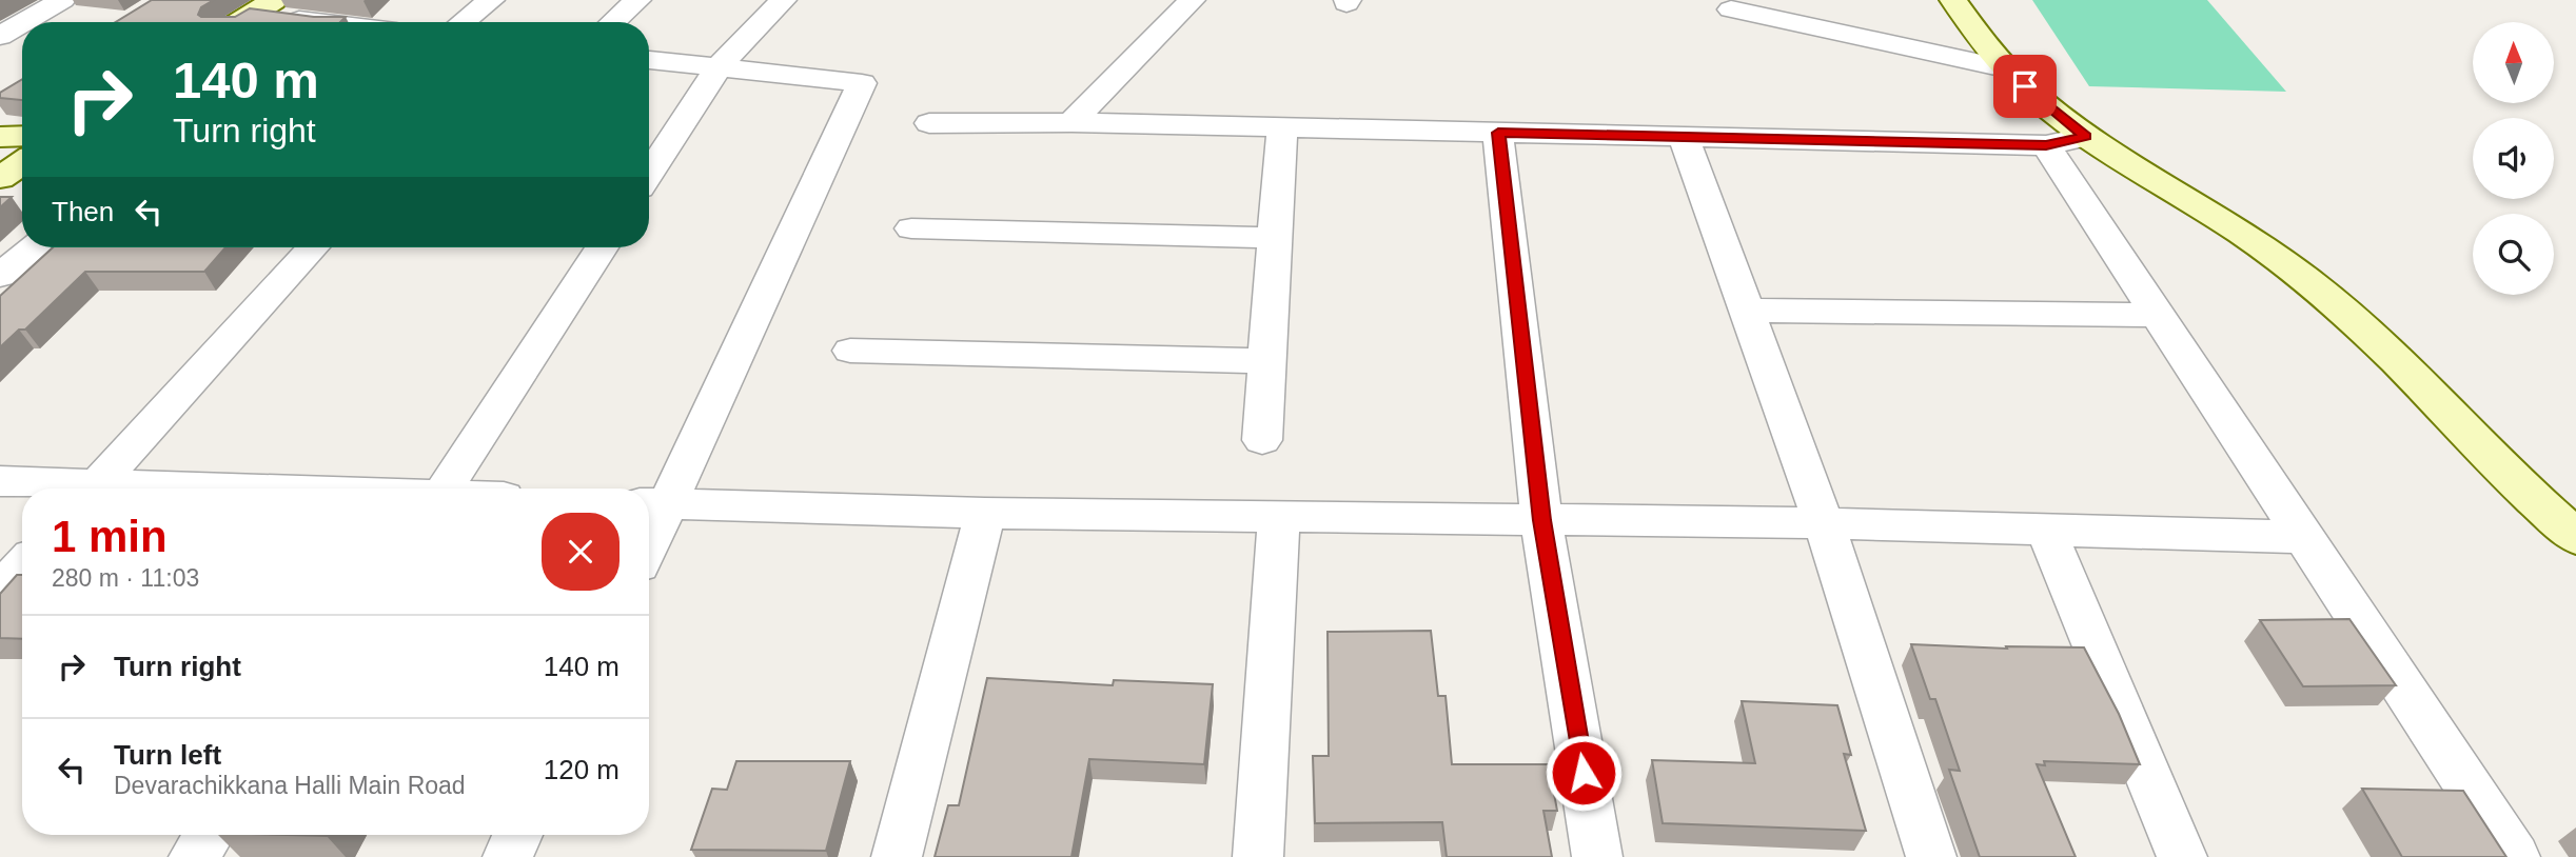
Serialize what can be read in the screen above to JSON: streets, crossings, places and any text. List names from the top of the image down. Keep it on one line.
{"north":"top","page":{"turn":["140 m","Turn right"],"then":"Then","heading":["1 min","280 m · 11:03"],"list":[{"name":"Turn right","value":"140 m"},{"name":"Turn left","note":"Devarachikkana Halli Main Road","value":"120 m"}]}}
